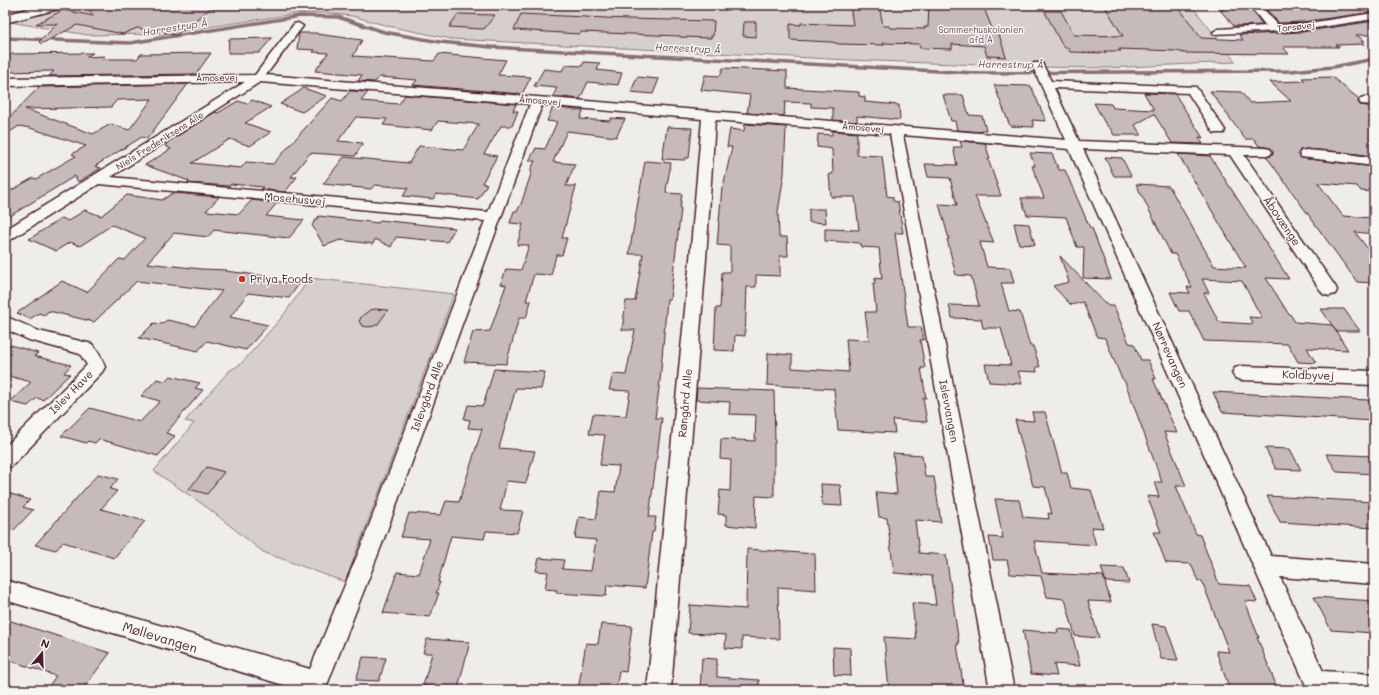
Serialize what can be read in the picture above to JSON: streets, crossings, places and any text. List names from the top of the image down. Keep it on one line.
{"streets":{"street":["Torsøvej","Åmosevej","Niels Frederiksens Alle","Mosehusvej","Åbovænge","Nørrevangen","Koldbyvej","Islev Have","Islevgård Alle","Røngård Alle","Islevvangen","Møllevangen"]},"crossings":[["Åmosevej","Niels Frederiksens Alle"],["Åmosevej","Nørrevangen"],["Åmosevej","Islevgård Alle"],["Åmosevej","Røngård Alle"],["Åmosevej","Islevvangen"],["Niels Frederiksens Alle","Mosehusvej"],["Mosehusvej","Islevgård Alle"],["Islevgård Alle","Møllevangen"]],"water":["Harrestrup Å"],"parks":["Sommerhuskolonien afd A"],"places":["Priya Foods"],"north":"top"}
